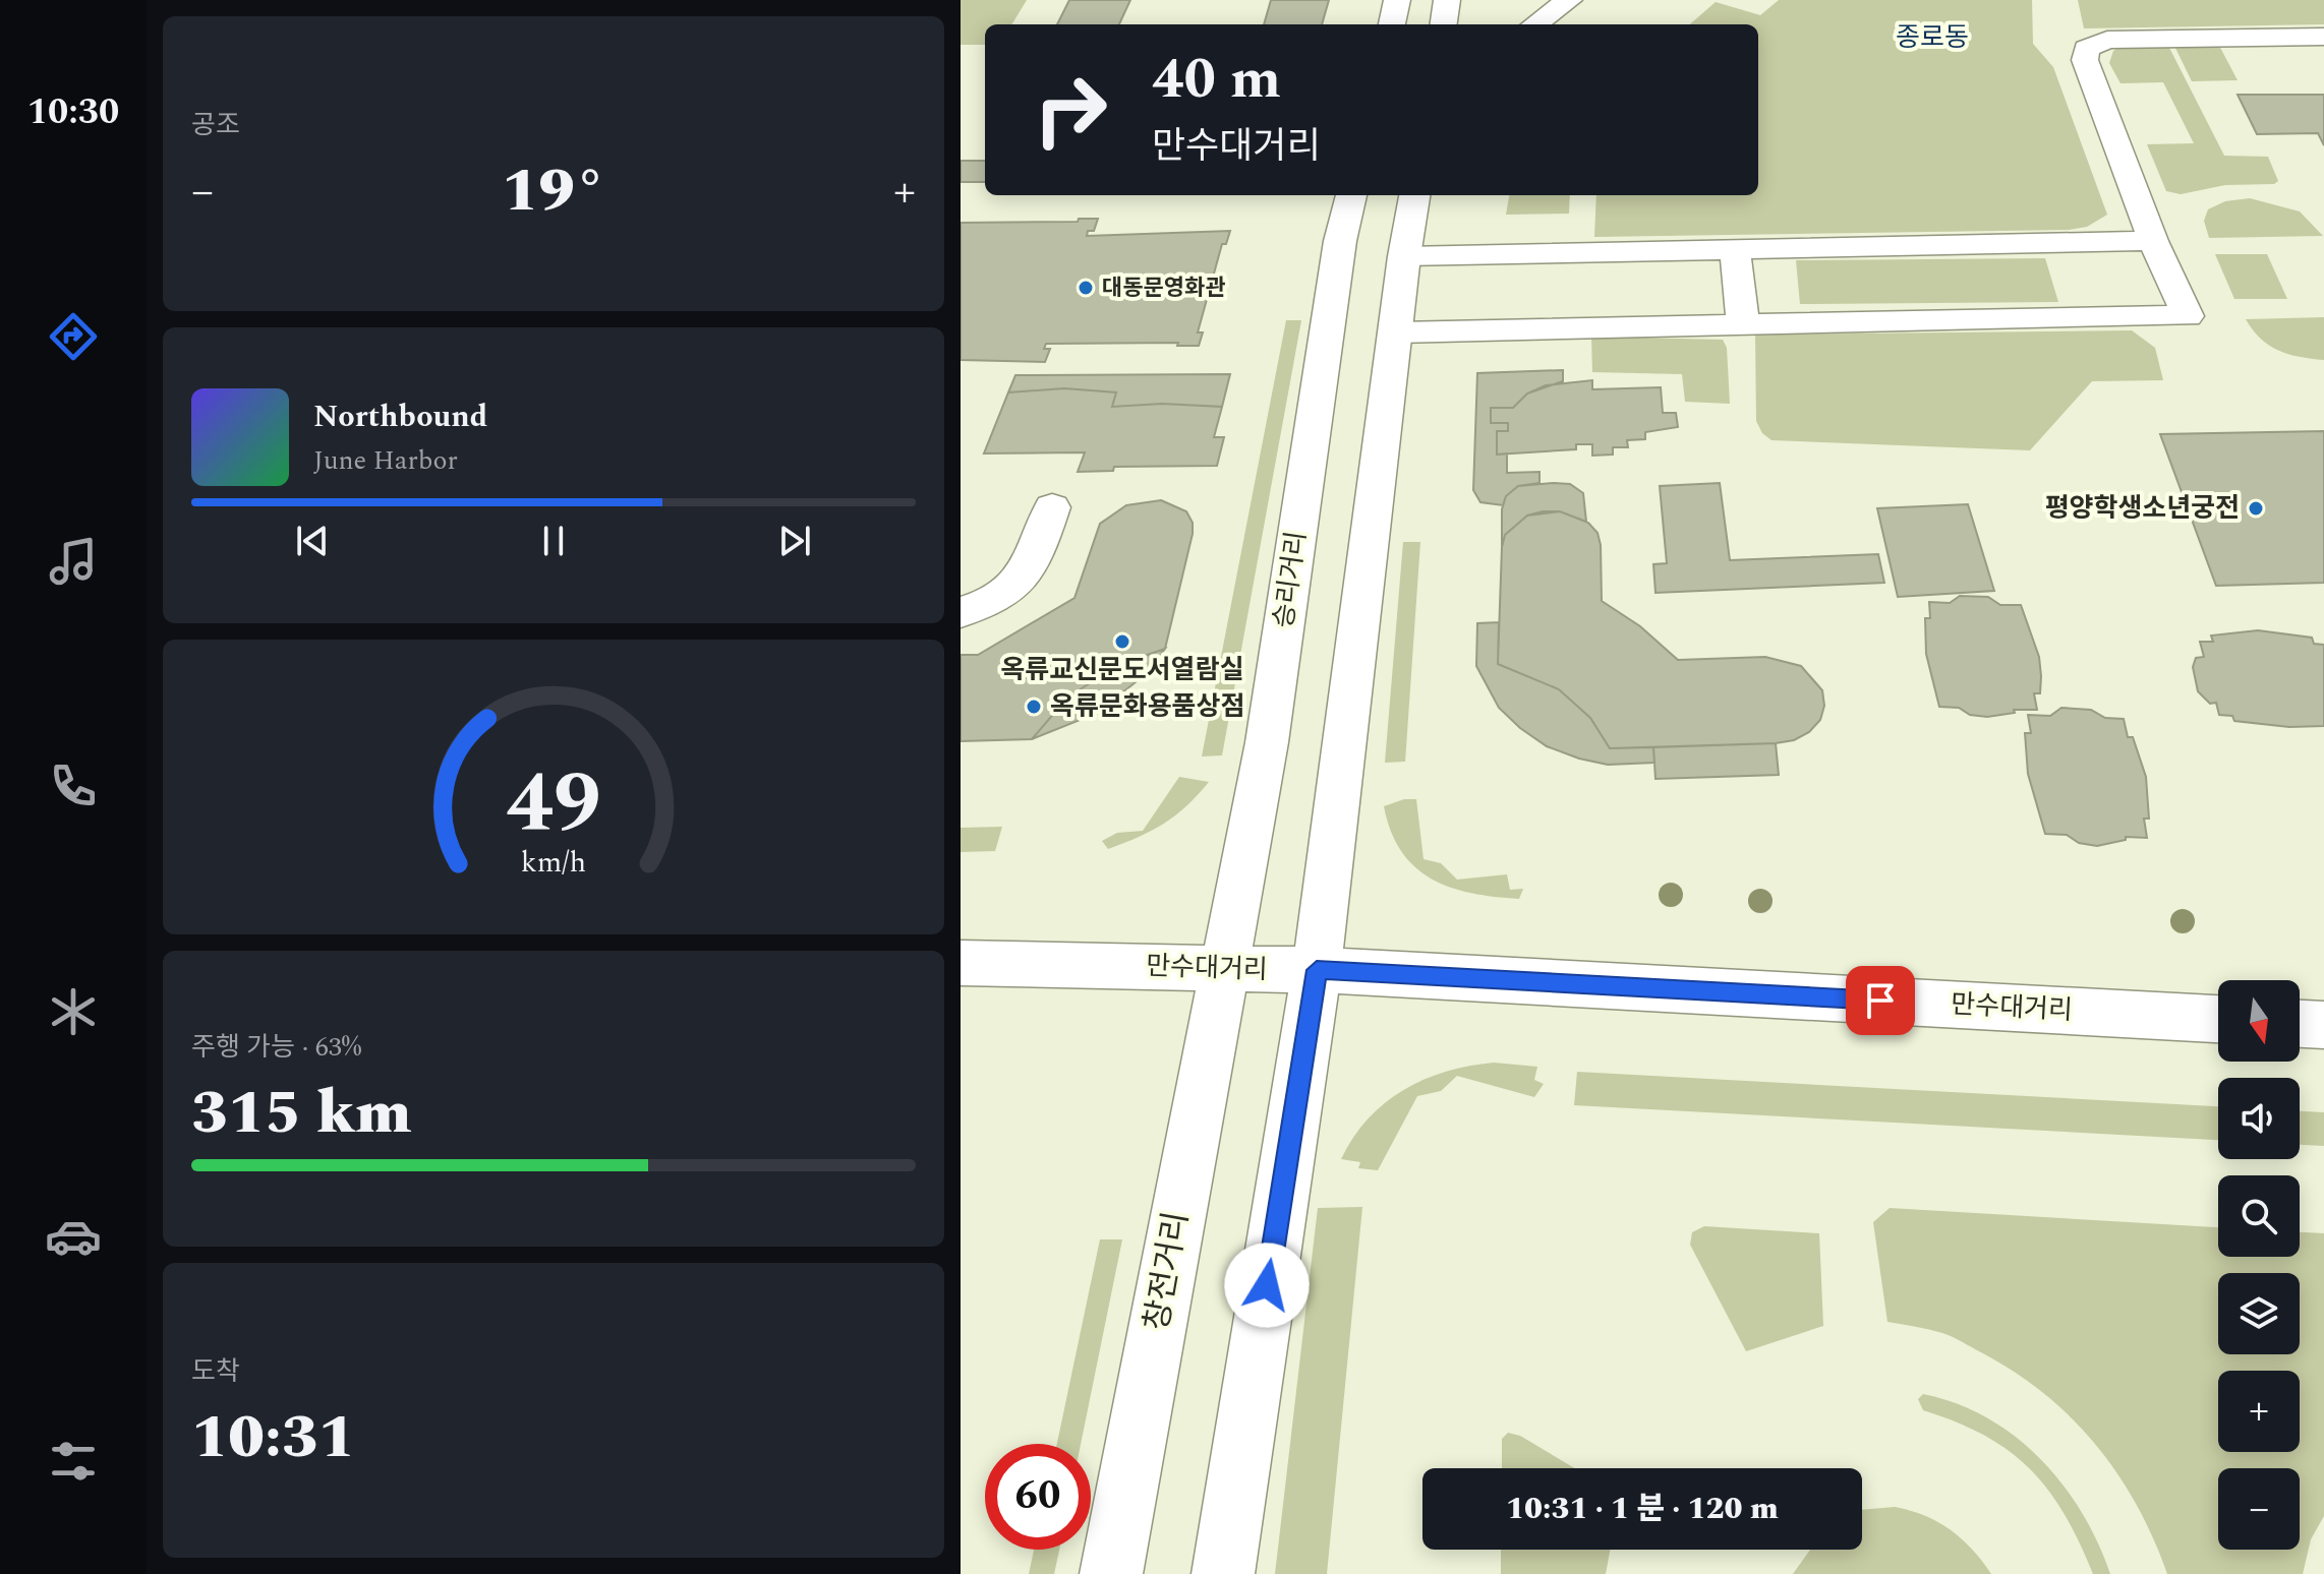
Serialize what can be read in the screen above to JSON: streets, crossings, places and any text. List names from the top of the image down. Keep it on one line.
{"streets":{"main road":["승리거리","만수대거리","창전거리"]},"crossings":[["승리거리","만수대거리"],["승리거리","창전거리"],["만수대거리","창전거리"]],"districts":["종로동"],"places":["대동문영화관","평양학생소년궁전","옥류교신문도서열람실","옥류문화용품상점"],"north":"bottom","page":{"tabs":"10:30","tile":["공조",["주행 가능 · 63%","315 km"],["도착","10:31"]],"turn":["40 m","만수대거리"],"heat":["−","19°","+"],"song":["Northbound","June Harbor"],"map_buttons":["+","−"],"limit":"60","trip":"10:31 · 1 분 · 120 m","gauge":["49","km/h"]}}
